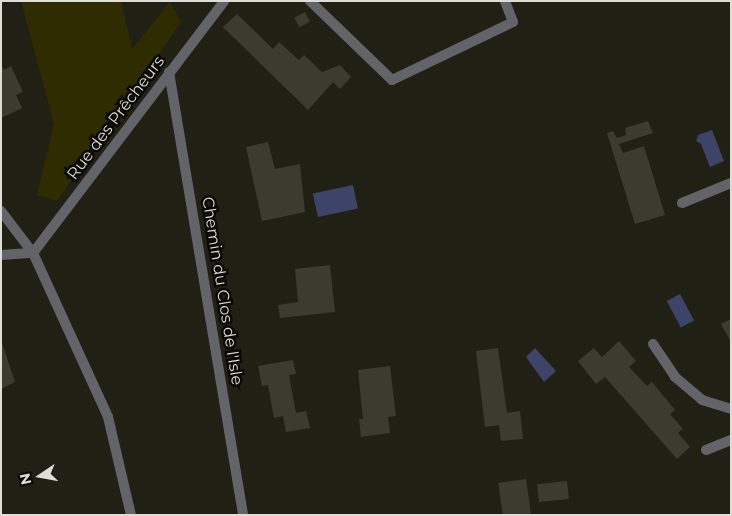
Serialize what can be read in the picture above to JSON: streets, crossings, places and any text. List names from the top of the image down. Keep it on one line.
{"streets":{"street":["Rue des Prêcheurs","Chemin du Clos de l'Isle"]},"crossings":[["Rue des Prêcheurs","Chemin du Clos de l'Isle"]],"north":"left"}
